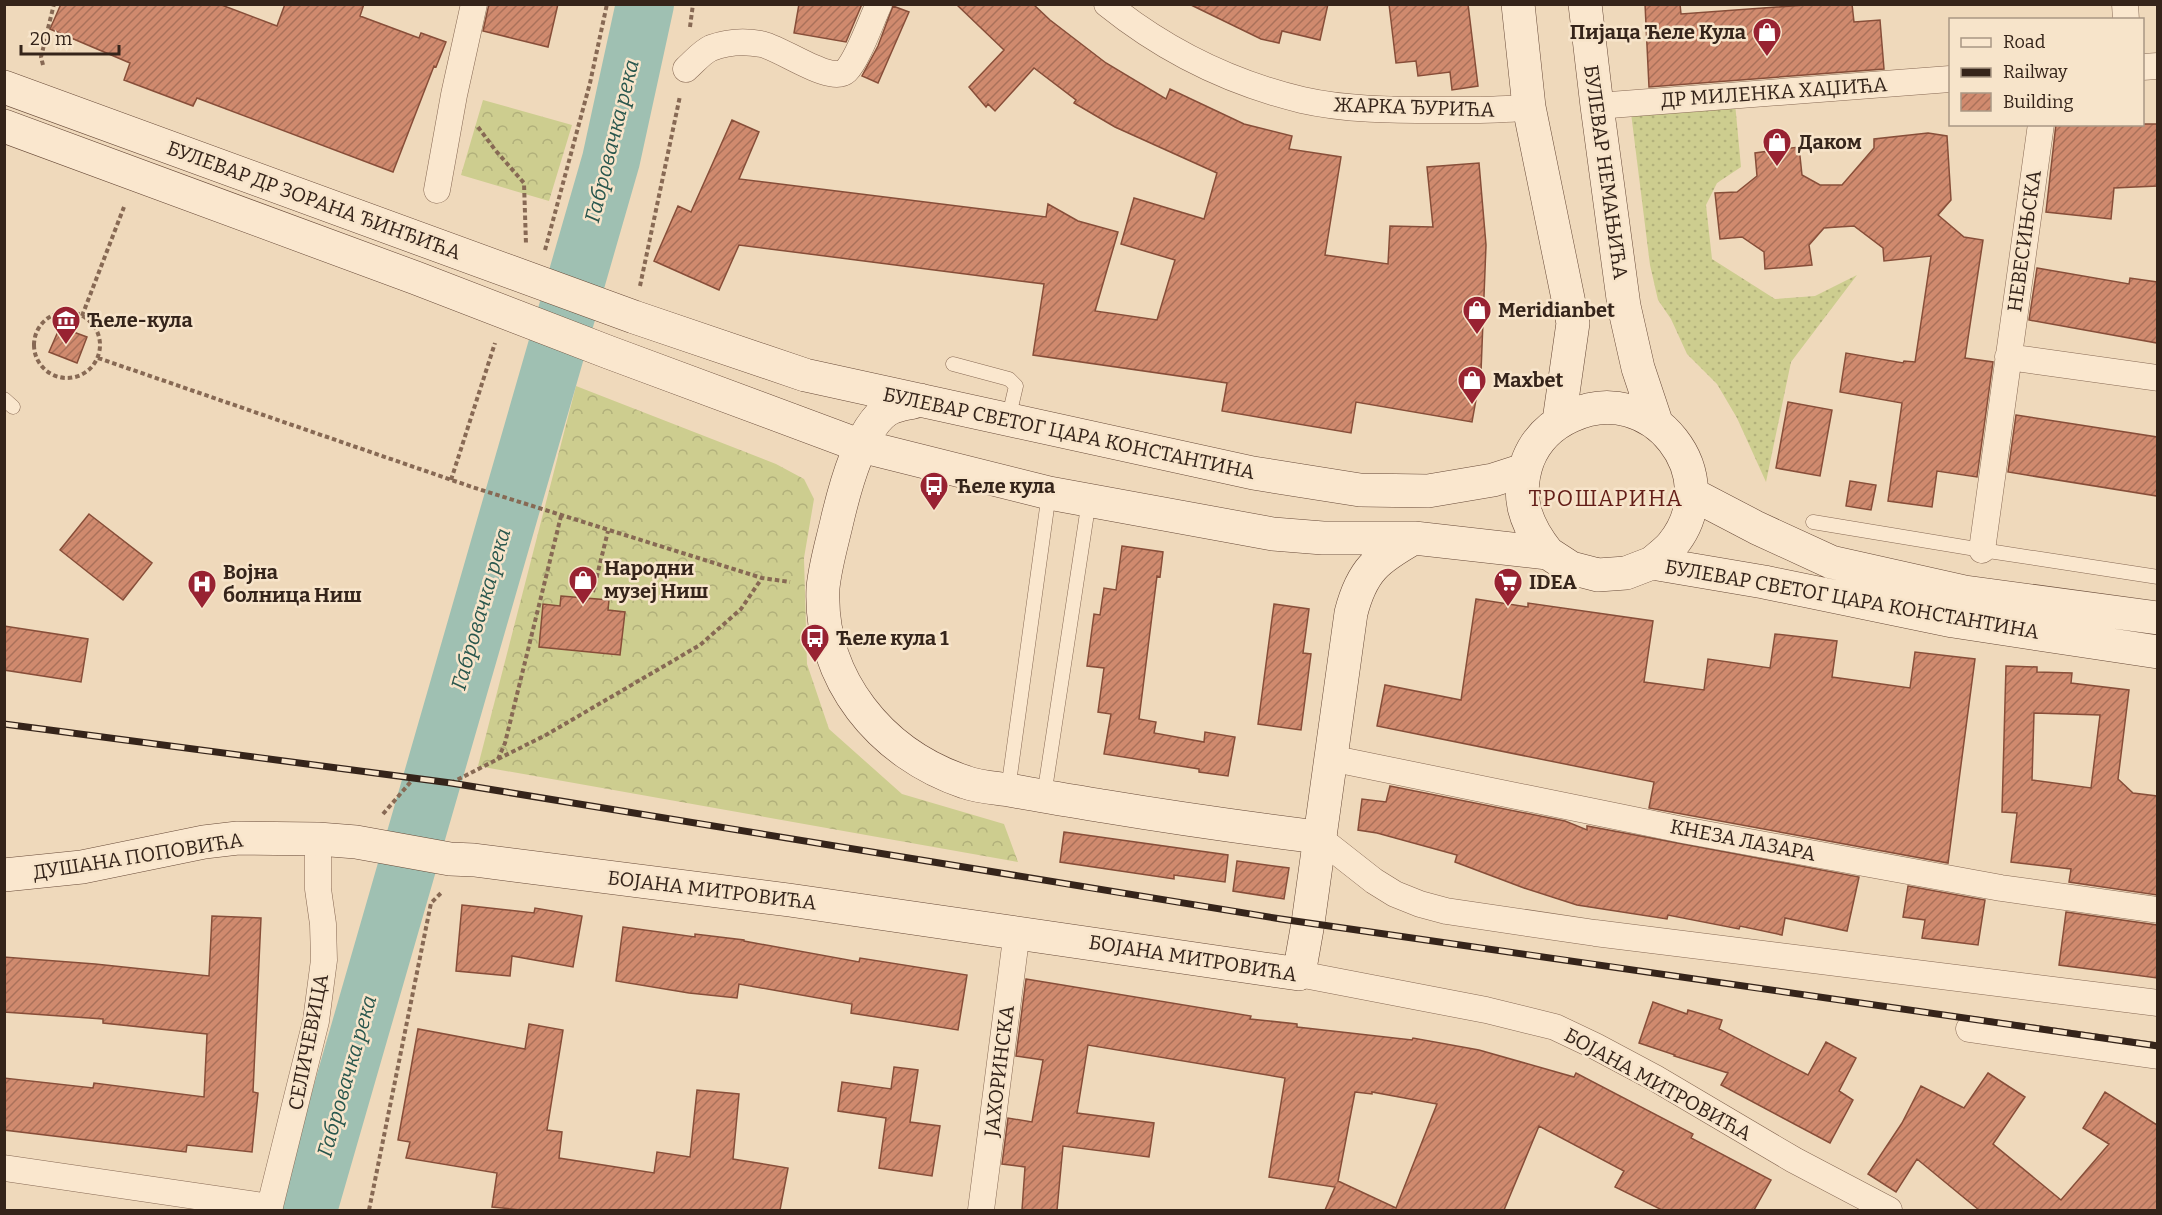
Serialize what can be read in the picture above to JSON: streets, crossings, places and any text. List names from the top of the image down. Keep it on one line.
{"streets":{"main road":["БУЛЕВАР НЕМАЊИЋА","БУЛЕВАР ДР ЗОРАНА ЂИНЂИЋА","БУЛЕВАР СВЕТОГ ЦАРА КОНСТАНТИНА","ДУШАНА ПОПОВИЋА","БОЈАНА МИТРОВИЋА"],"street":["ДР МИЛЕНКА ХАЏИЋА","ЖАРКА ЂУРИЋА","НЕВЕСИЊСКА","КНЕЗА ЛАЗАРА","СЕЛИЧЕВИЦА","ЈАХОРИНСКА"]},"crossings":[["ДР МИЛЕНКА ХАЏИЋА","БУЛЕВАР НЕМАЊИЋА"],["БУЛЕВАР НЕМАЊИЋА","БУЛЕВАР СВЕТОГ ЦАРА КОНСТАНТИНА"],["БУЛЕВАР ДР ЗОРАНА ЂИНЂИЋА","БУЛЕВАР СВЕТОГ ЦАРА КОНСТАНТИНА"],["ДУШАНА ПОПОВИЋА","БОЈАНА МИТРОВИЋА"],["ДУШАНА ПОПОВИЋА","СЕЛИЧЕВИЦА"],["БОЈАНА МИТРОВИЋА","ЈАХОРИНСКА"]],"districts":["ТРОШАРИНА"],"water":["Габровачка река"],"places":{"shop":["Пијаца Ћеле Кула","Даком","Meridianbet","Maxbet","Народни музеј Ниш"],"museum":["Ћеле-кула"],"bus stop":["Ћеле кула","Ћеле кула 1"],"supermarket":["IDEA"],"hospital":["Војна болница Ниш"]},"legend":["Road","Railway","Building"],"scale_bar":"20 m"}
